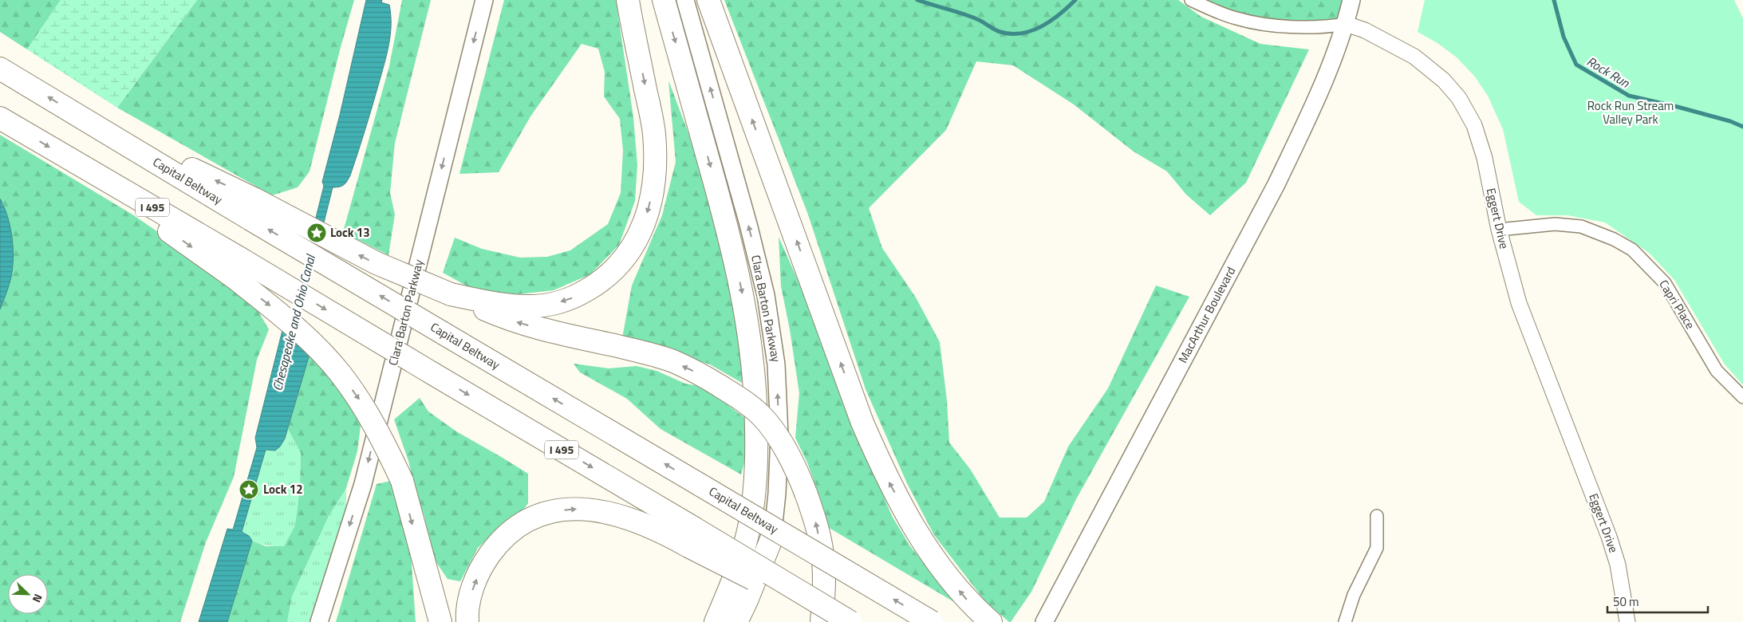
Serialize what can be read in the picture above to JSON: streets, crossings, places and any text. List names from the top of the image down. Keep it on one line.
{"streets":{"highway":["Capital Beltway","I 495"],"main road":["Clara Barton Parkway","MacArthur Boulevard"],"street":["Eggert Drive","Capri Place"]},"crossings":[["Eggert Drive","Capri Place"],["Eggert Drive","MacArthur Boulevard"]],"water":["Rock Run","Chesapeake and Ohio Canal"],"parks":["Rock Run Stream Valley Park"],"places":{"place":["Lock 13","Lock 12"]},"scale_bar":"50 m","north":"bottom right"}
